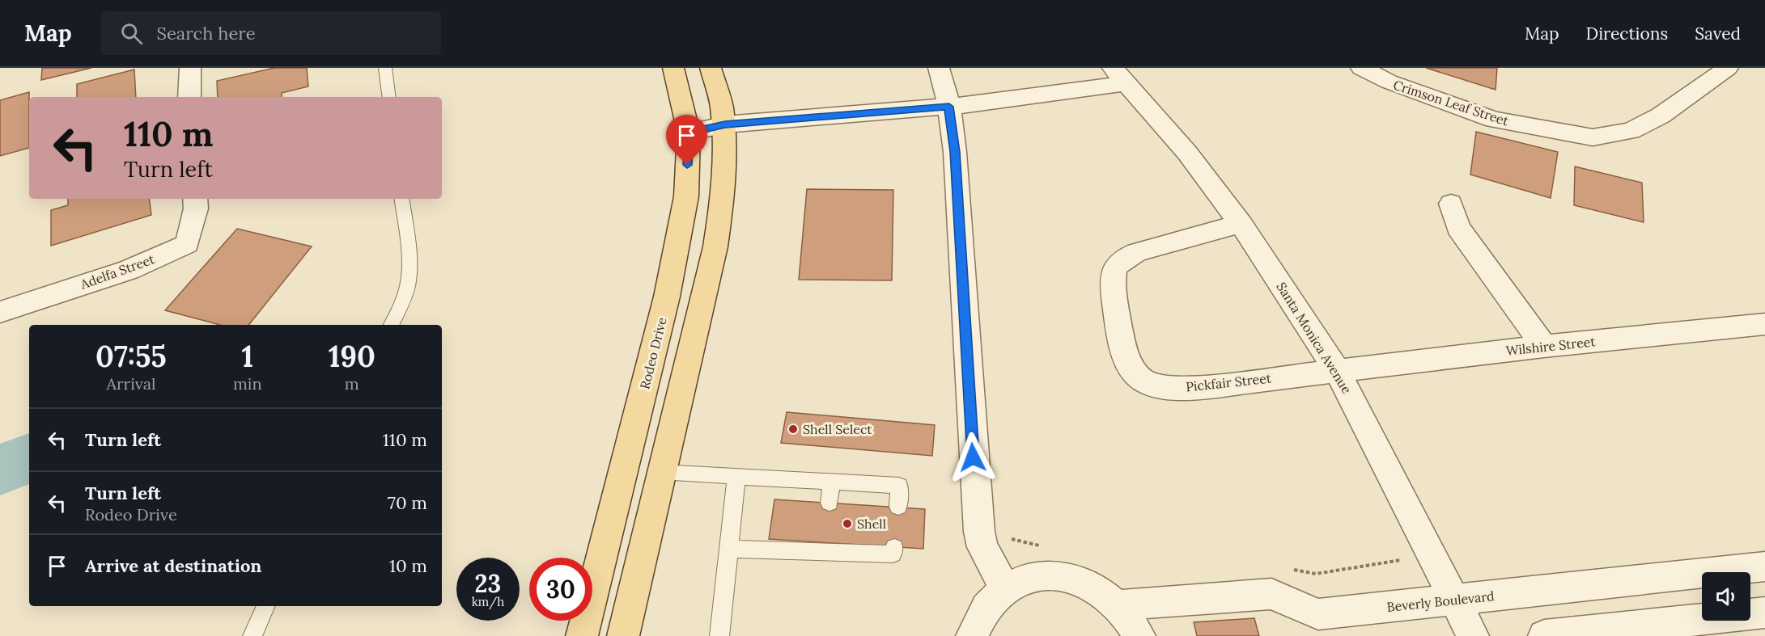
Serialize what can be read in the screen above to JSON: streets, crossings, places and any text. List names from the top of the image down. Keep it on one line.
{"streets":{"main road":["Rodeo Drive"],"street":["Crimson Leaf Street","Adelfa Street","Santa Monica Avenue","Wilshire Street","Pickfair Street","Beverly Boulevard"]},"crossings":[["Santa Monica Avenue","Wilshire Street"],["Santa Monica Avenue","Pickfair Street"],["Santa Monica Avenue","Beverly Boulevard"],["Wilshire Street","Pickfair Street"]],"places":["Shell Select","Shell"],"page":{"header":"Map","search":"Search here","nav":["Map","Directions","Saved"],"turn":["110 m","Turn left"],"eta":["07:55","Arrival","1","min","190","m"],"list":[{"name":"Turn left","value":"110 m"},{"name":"Turn left","note":"Rodeo Drive","value":"70 m"},{"name":"Arrive at destination","value":"10 m"}],"speed":"23 km/h","limit":"30"}}
